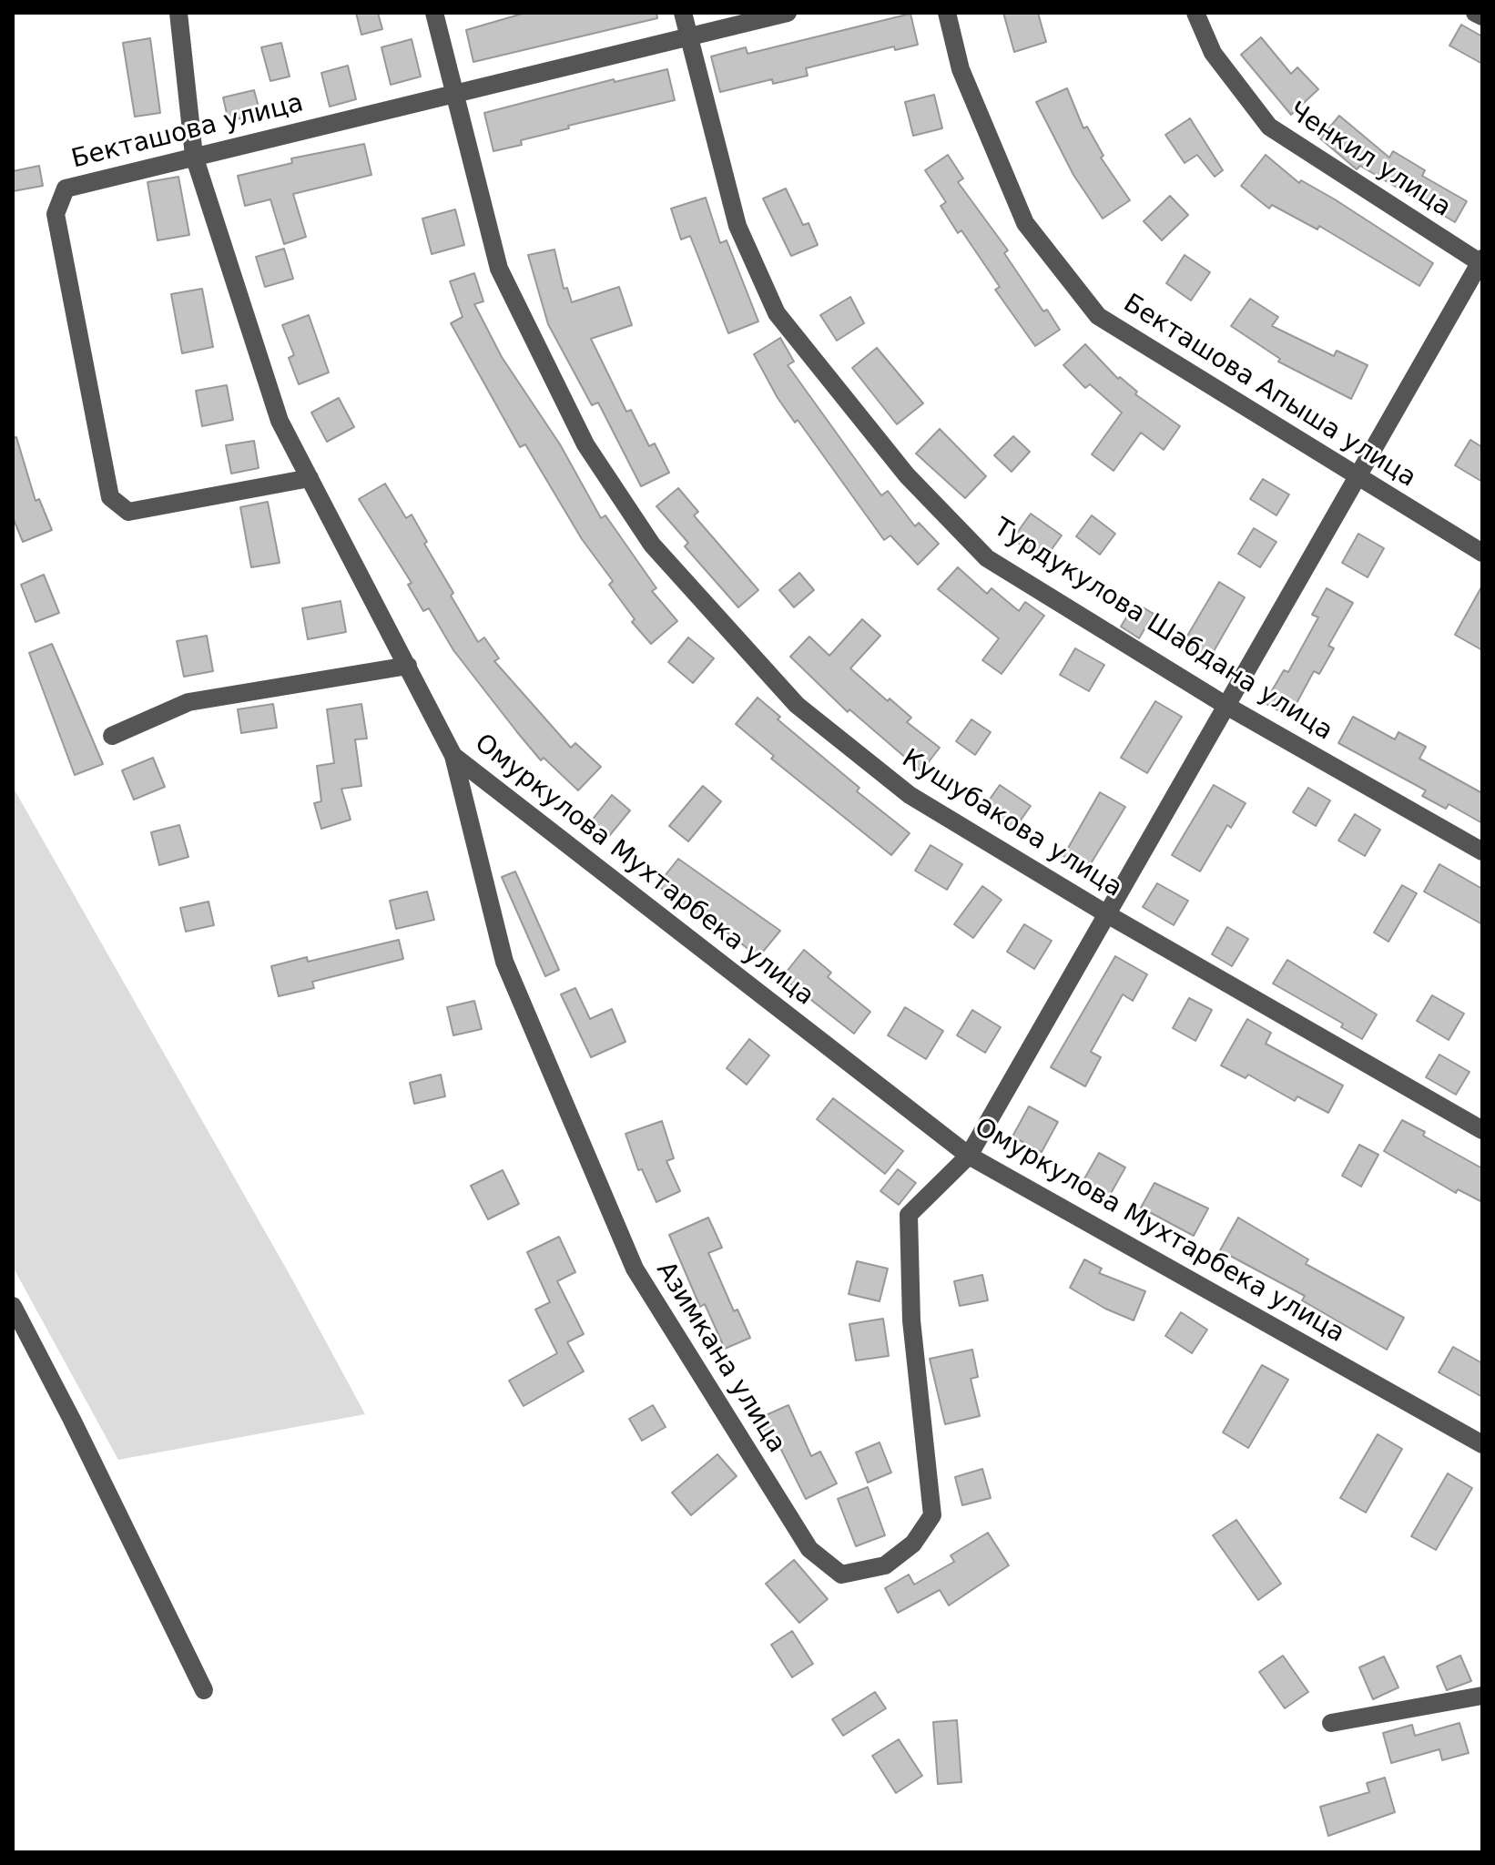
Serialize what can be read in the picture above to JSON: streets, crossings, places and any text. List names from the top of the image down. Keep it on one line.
{"streets":{"street":["Бекташова улица","Ченкил улица","Бекташова Апыша улица","Турдукулова Шабдана улица","Кушубакова улица","Омуркулова Мухтарбека улица","Азимкана улица"]},"crossings":[["Бекташова улица","Турдукулова Шабдана улица"],["Бекташова улица","Кушубакова улица"],["Бекташова улица","Омуркулова Мухтарбека улица"],["Омуркулова Мухтарбека улица","Азимкана улица"]]}
